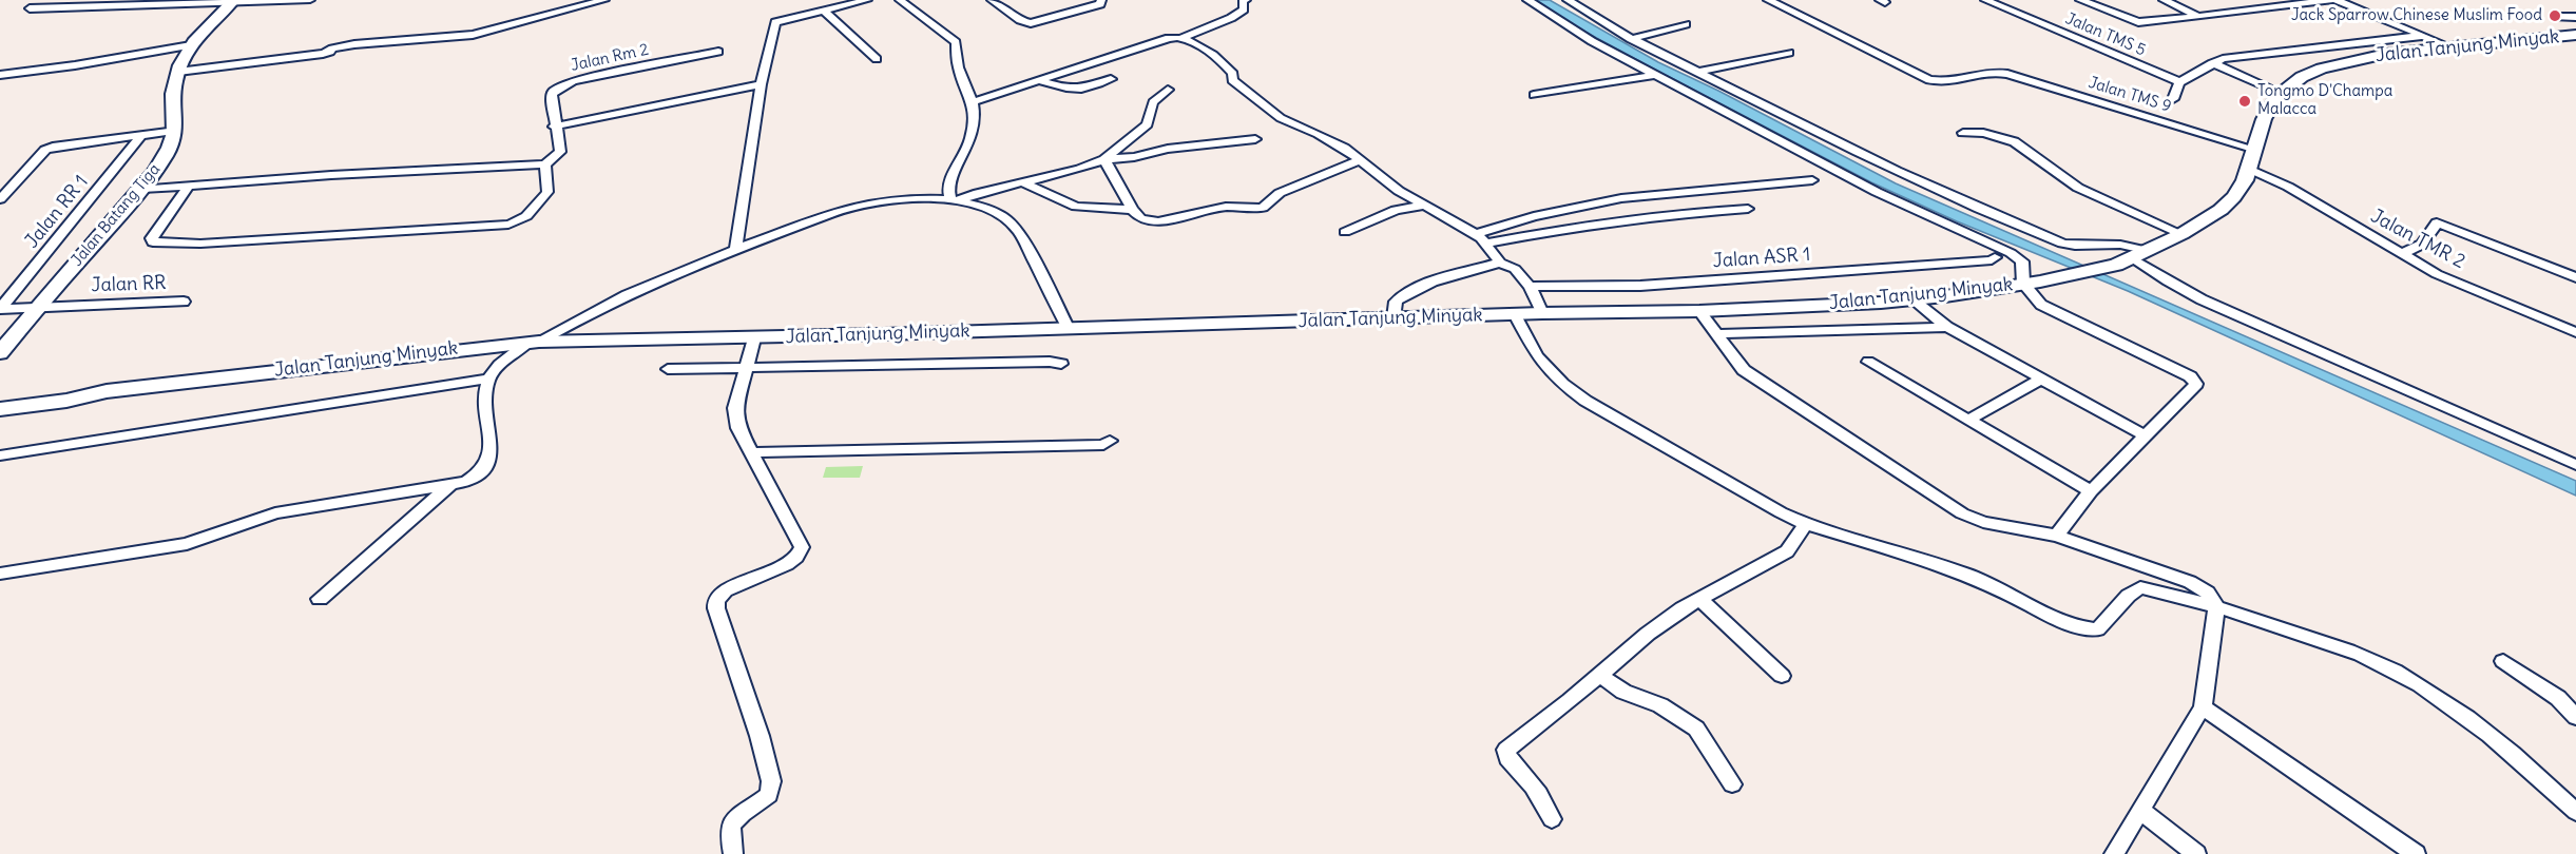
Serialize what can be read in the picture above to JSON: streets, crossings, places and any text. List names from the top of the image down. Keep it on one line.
{"streets":{"main road":["Jalan Tanjung Minyak","Jalan Batang Tiga"],"street":["Jalan TMS 5","Jalan Rm 2","Jalan TMS 9","Jalan RR 1","Jalan TMR 2","Jalan ASR 1","Jalan RR"]},"crossings":[["Jalan Tanjung Minyak","Jalan TMS 9"],["Jalan Tanjung Minyak","Jalan TMR 2"],["Jalan RR 1","Jalan RR"],["Jalan Batang Tiga","Jalan RR"]],"places":["Jack Sparrow Chinese Muslim Food","Tongmo D'Champa Malacca"]}
